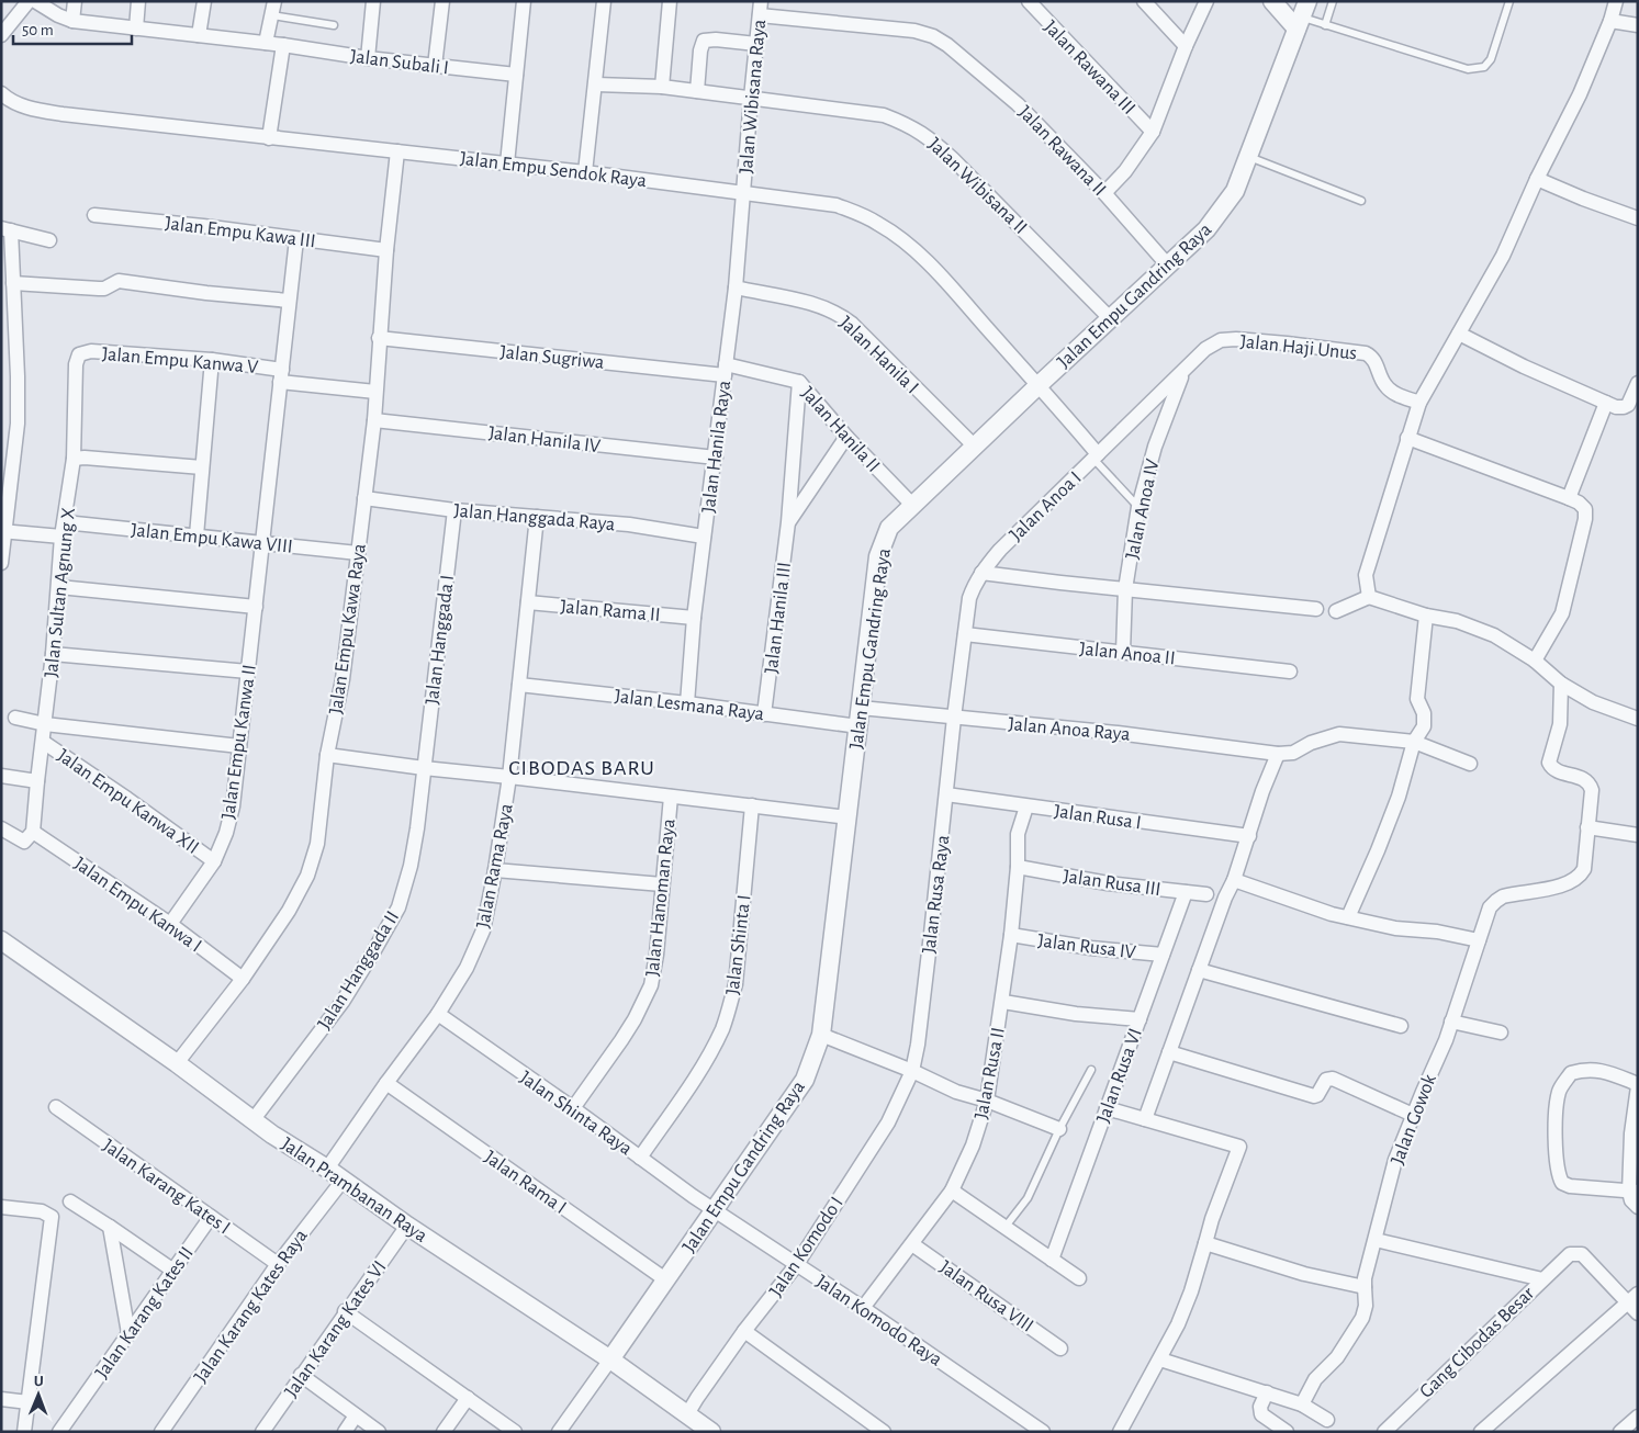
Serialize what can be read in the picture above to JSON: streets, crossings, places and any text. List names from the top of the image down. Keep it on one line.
{"streets":{"street":["Jalan Subali I","Jalan Rawana III","Jalan Wibisana Raya","Jalan Rawana II","Jalan Empu Sendok Raya","Jalan Wibisana II","Jalan Empu Kawa III","Jalan Empu Gandring Raya","Jalan Haji Unus","Jalan Hanila I","Jalan Sugriwa","Jalan Empu Kanwa V","Jalan Hanila II","Jalan Hanila IV","Jalan Hanila Raya","Jalan Anoa I","Jalan Anoa IV","Jalan Hanggada Raya","Jalan Empu Kawa VIII","Jalan Sultan Agnung X","Jalan Rama II","Jalan Hanila III","Jalan Empu Kawa Raya","Jalan Hanggada I","Jalan Anoa II","Jalan Lesmana Raya","Jalan Anoa Raya","Jalan Empu Kanwa II","Jalan Empu Kanwa XII","Jalan Rusa I","Jalan Rama Raya","Jalan Rusa III","Jalan Rusa Raya","Jalan Hanoman Raya","Jalan Empu Kanwa I","Jalan Shinta I","Jalan Rusa IV","Jalan Hanggada II","Jalan Rusa II","Jalan Rusa VI","Jalan Shinta Raya","Jalan Gowok","Jalan Rama I","Jalan Karang Kates I","Jalan Prambanan Raya","Jalan Komodo I","Jalan Rusa VIII","Jalan Karang Kates Raya","Jalan Karang Kates II","Jalan Komodo Raya","Jalan Karang Kates VI","Gang Cibodas Besar"]},"crossings":[["Jalan Wibisana Raya","Jalan Rawana II"],["Jalan Wibisana Raya","Jalan Empu Sendok Raya"],["Jalan Wibisana Raya","Jalan Wibisana II"],["Jalan Wibisana Raya","Jalan Hanila Raya"],["Jalan Rawana II","Jalan Empu Gandring Raya"],["Jalan Empu Sendok Raya","Jalan Empu Gandring Raya"],["Jalan Empu Sendok Raya","Jalan Hanila Raya"],["Jalan Empu Sendok Raya","Jalan Anoa I"],["Jalan Empu Sendok Raya","Jalan Empu Kawa Raya"],["Jalan Wibisana II","Jalan Empu Gandring Raya"],["Jalan Empu Kawa III","Jalan Empu Kawa Raya"],["Jalan Empu Kawa III","Jalan Empu Kanwa II"],["Jalan Empu Gandring Raya","Jalan Hanila I"],["Jalan Empu Gandring Raya","Jalan Hanila II"],["Jalan Empu Gandring Raya","Jalan Lesmana Raya"],["Jalan Empu Gandring Raya","Jalan Anoa Raya"],["Jalan Empu Gandring Raya","Jalan Shinta Raya"],["Jalan Empu Gandring Raya","Jalan Rama I"],["Jalan Empu Gandring Raya","Jalan Prambanan Raya"],["Jalan Empu Gandring Raya","Jalan Komodo Raya"],["Jalan Haji Unus","Jalan Anoa I"],["Jalan Hanila I","Jalan Hanila Raya"],["Jalan Sugriwa","Jalan Hanila II"],["Jalan Sugriwa","Jalan Hanila Raya"],["Jalan Sugriwa","Jalan Empu Kawa Raya"],["Jalan Empu Kanwa V","Jalan Sultan Agnung X"],["Jalan Empu Kanwa V","Jalan Empu Kawa Raya"],["Jalan Empu Kanwa V","Jalan Empu Kanwa II"],["Jalan Hanila II","Jalan Hanila Raya"],["Jalan Hanila II","Jalan Hanila III"],["Jalan Hanila IV","Jalan Hanila Raya"],["Jalan Hanila IV","Jalan Empu Kawa Raya"],["Jalan Hanila Raya","Jalan Hanggada Raya"],["Jalan Hanila Raya","Jalan Rama II"],["Jalan Hanila Raya","Jalan Lesmana Raya"],["Jalan Anoa I","Jalan Anoa IV"],["Jalan Anoa I","Jalan Anoa II"],["Jalan Anoa I","Jalan Anoa Raya"],["Jalan Anoa I","Jalan Rusa Raya"],["Jalan Anoa IV","Jalan Anoa II"],["Jalan Hanggada Raya","Jalan Empu Kawa Raya"],["Jalan Hanggada Raya","Jalan Hanggada I"],["Jalan Hanggada Raya","Jalan Rama Raya"],["Jalan Empu Kawa VIII","Jalan Sultan Agnung X"],["Jalan Empu Kawa VIII","Jalan Empu Kawa Raya"],["Jalan Empu Kawa VIII","Jalan Empu Kanwa II"],["Jalan Sultan Agnung X","Jalan Empu Kanwa XII"],["Jalan Sultan Agnung X","Jalan Empu Kanwa I"],["Jalan Rama II","Jalan Rama Raya"],["Jalan Hanila III","Jalan Lesmana Raya"],["Jalan Empu Kawa Raya","Jalan Empu Kanwa I"],["Jalan Empu Kawa Raya","Jalan Prambanan Raya"],["Jalan Hanggada I","Jalan Hanggada II"],["Jalan Lesmana Raya","Jalan Anoa Raya"],["Jalan Lesmana Raya","Jalan Rama Raya"],["Jalan Anoa Raya","Jalan Rusa Raya"],["Jalan Empu Kanwa II","Jalan Empu Kanwa XII"],["Jalan Empu Kanwa II","Jalan Empu Kanwa I"],["Jalan Rusa I","Jalan Rusa Raya"],["Jalan Rusa I","Jalan Rusa II"],["Jalan Rama Raya","Jalan Shinta Raya"],["Jalan Rama Raya","Jalan Rama I"],["Jalan Rama Raya","Jalan Prambanan Raya"],["Jalan Rusa III","Jalan Rusa II"],["Jalan Rusa III","Jalan Rusa VI"],["Jalan Rusa Raya","Jalan Komodo I"],["Jalan Hanoman Raya","Jalan Shinta Raya"],["Jalan Shinta I","Jalan Shinta Raya"],["Jalan Rusa IV","Jalan Rusa II"],["Jalan Rusa IV","Jalan Rusa VI"],["Jalan Hanggada II","Jalan Prambanan Raya"],["Jalan Rusa II","Jalan Rusa VIII"],["Jalan Rusa II","Jalan Komodo Raya"],["Jalan Shinta Raya","Jalan Komodo Raya"],["Jalan Karang Kates I","Jalan Karang Kates Raya"],["Jalan Karang Kates I","Jalan Karang Kates II"],["Jalan Prambanan Raya","Jalan Komodo I"],["Jalan Prambanan Raya","Jalan Karang Kates Raya"],["Jalan Prambanan Raya","Jalan Karang Kates VI"],["Jalan Komodo I","Jalan Komodo Raya"]],"districts":["CIBODAS BARU"],"scale_bar":"50 m","north":"top"}
